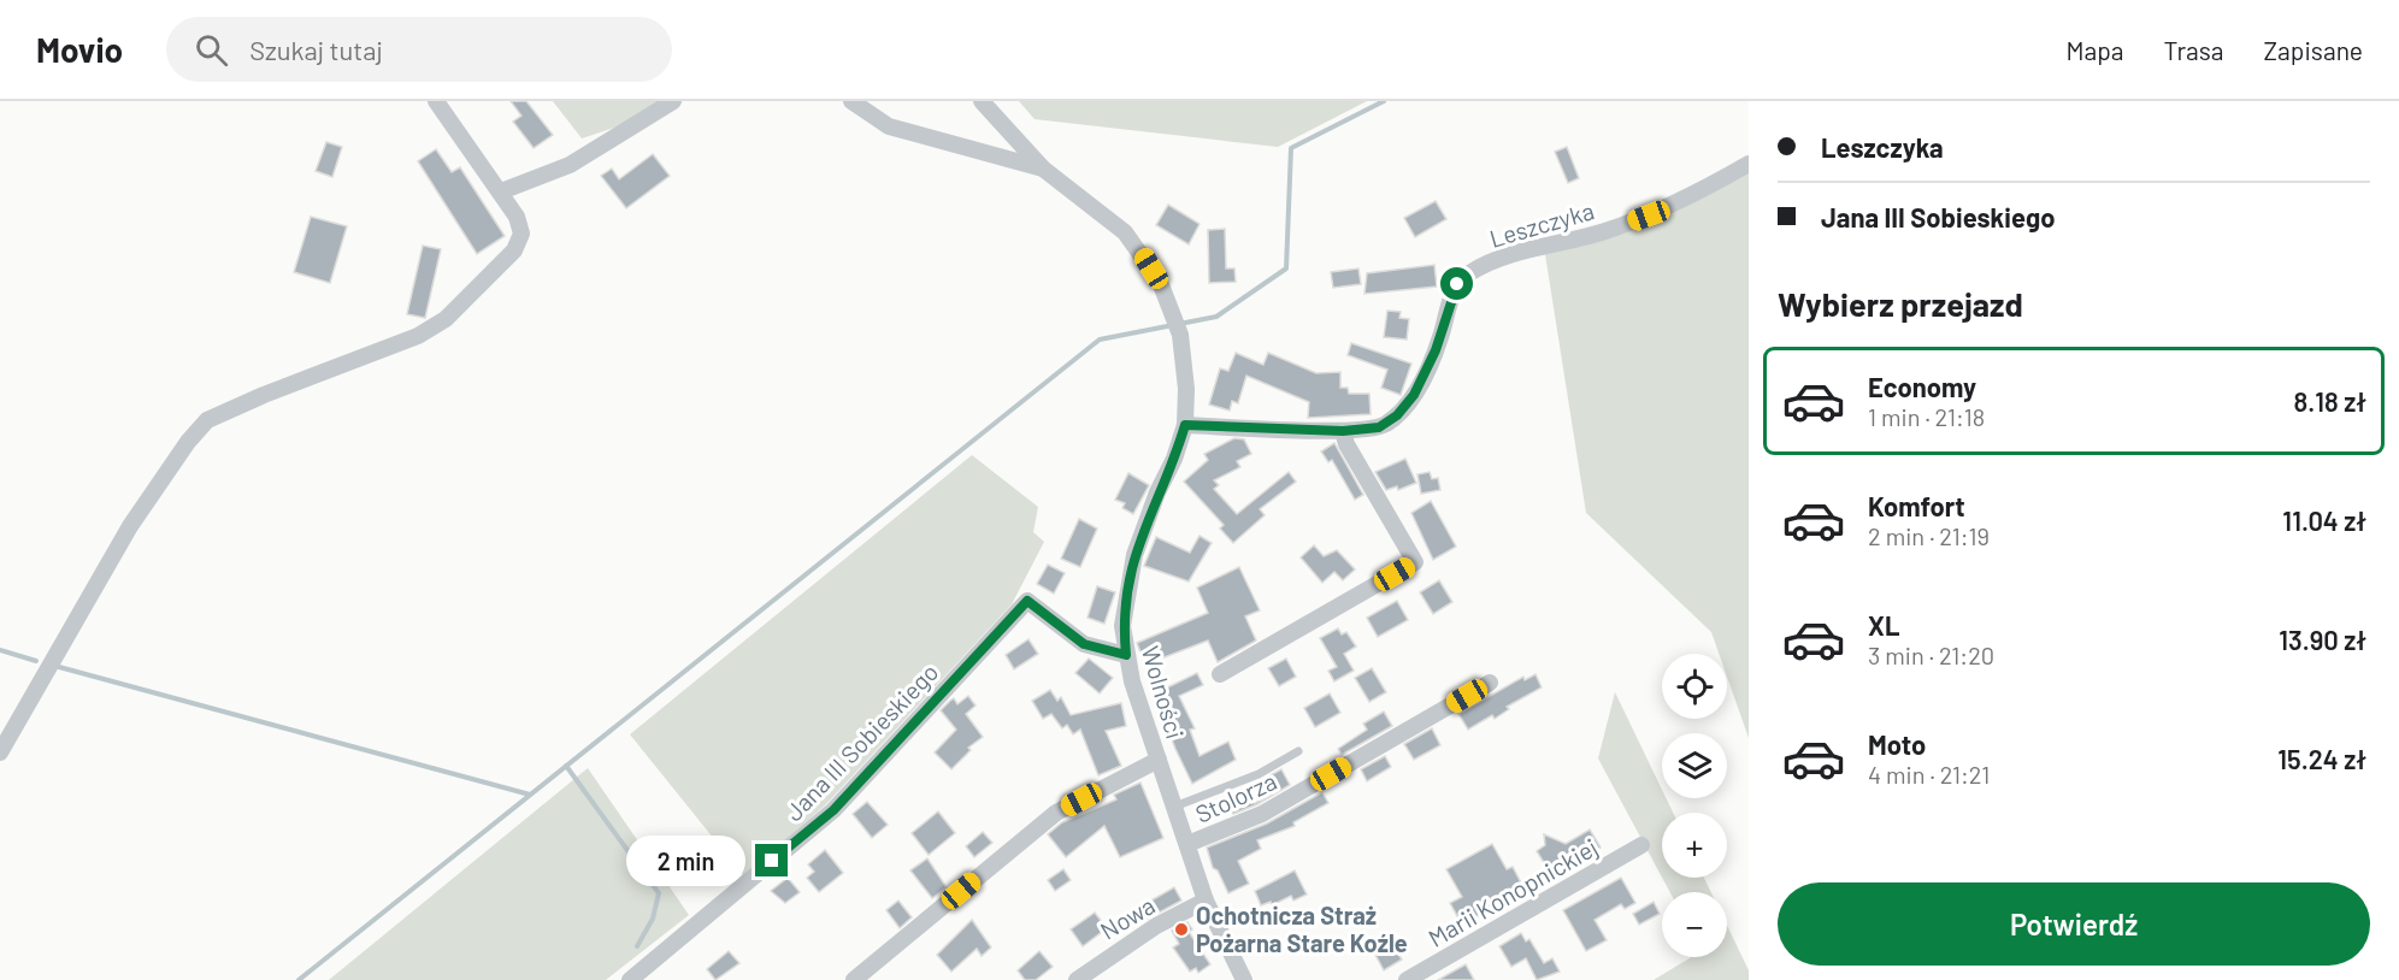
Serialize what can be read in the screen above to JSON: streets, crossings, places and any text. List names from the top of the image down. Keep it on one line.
{"streets":{"street":["Leszczyka","Wolności","Jana III Sobieskiego","Stolorza","Marii Konopnickiej","Nowa"]},"crossings":[["Leszczyka","Wolności"],["Wolności","Jana III Sobieskiego"],["Wolności","Stolorza"],["Wolności","Nowa"]],"places":["Ochotnicza Straż Pożarna Stare Koźle"],"page":{"header":"Movio","search":"Szukaj tutaj","nav":["Mapa","Trasa","Zapisane"],"banner":["Leszczyka","Jana III Sobieskiego"],"heading":"Wybierz przejazd","list":[{"name":"Economy","note":"1 min · 21:18","value":"8.18 zł"},{"name":"Komfort","note":"2 min · 21:19","value":"11.04 zł"},{"name":"XL","note":"3 min · 21:20","value":"13.90 zł"},{"name":"Moto","note":"4 min · 21:21","value":"15.24 zł"}],"map_buttons":["+","−"],"bubble":"2 min","buttons":"Potwierdź"}}
